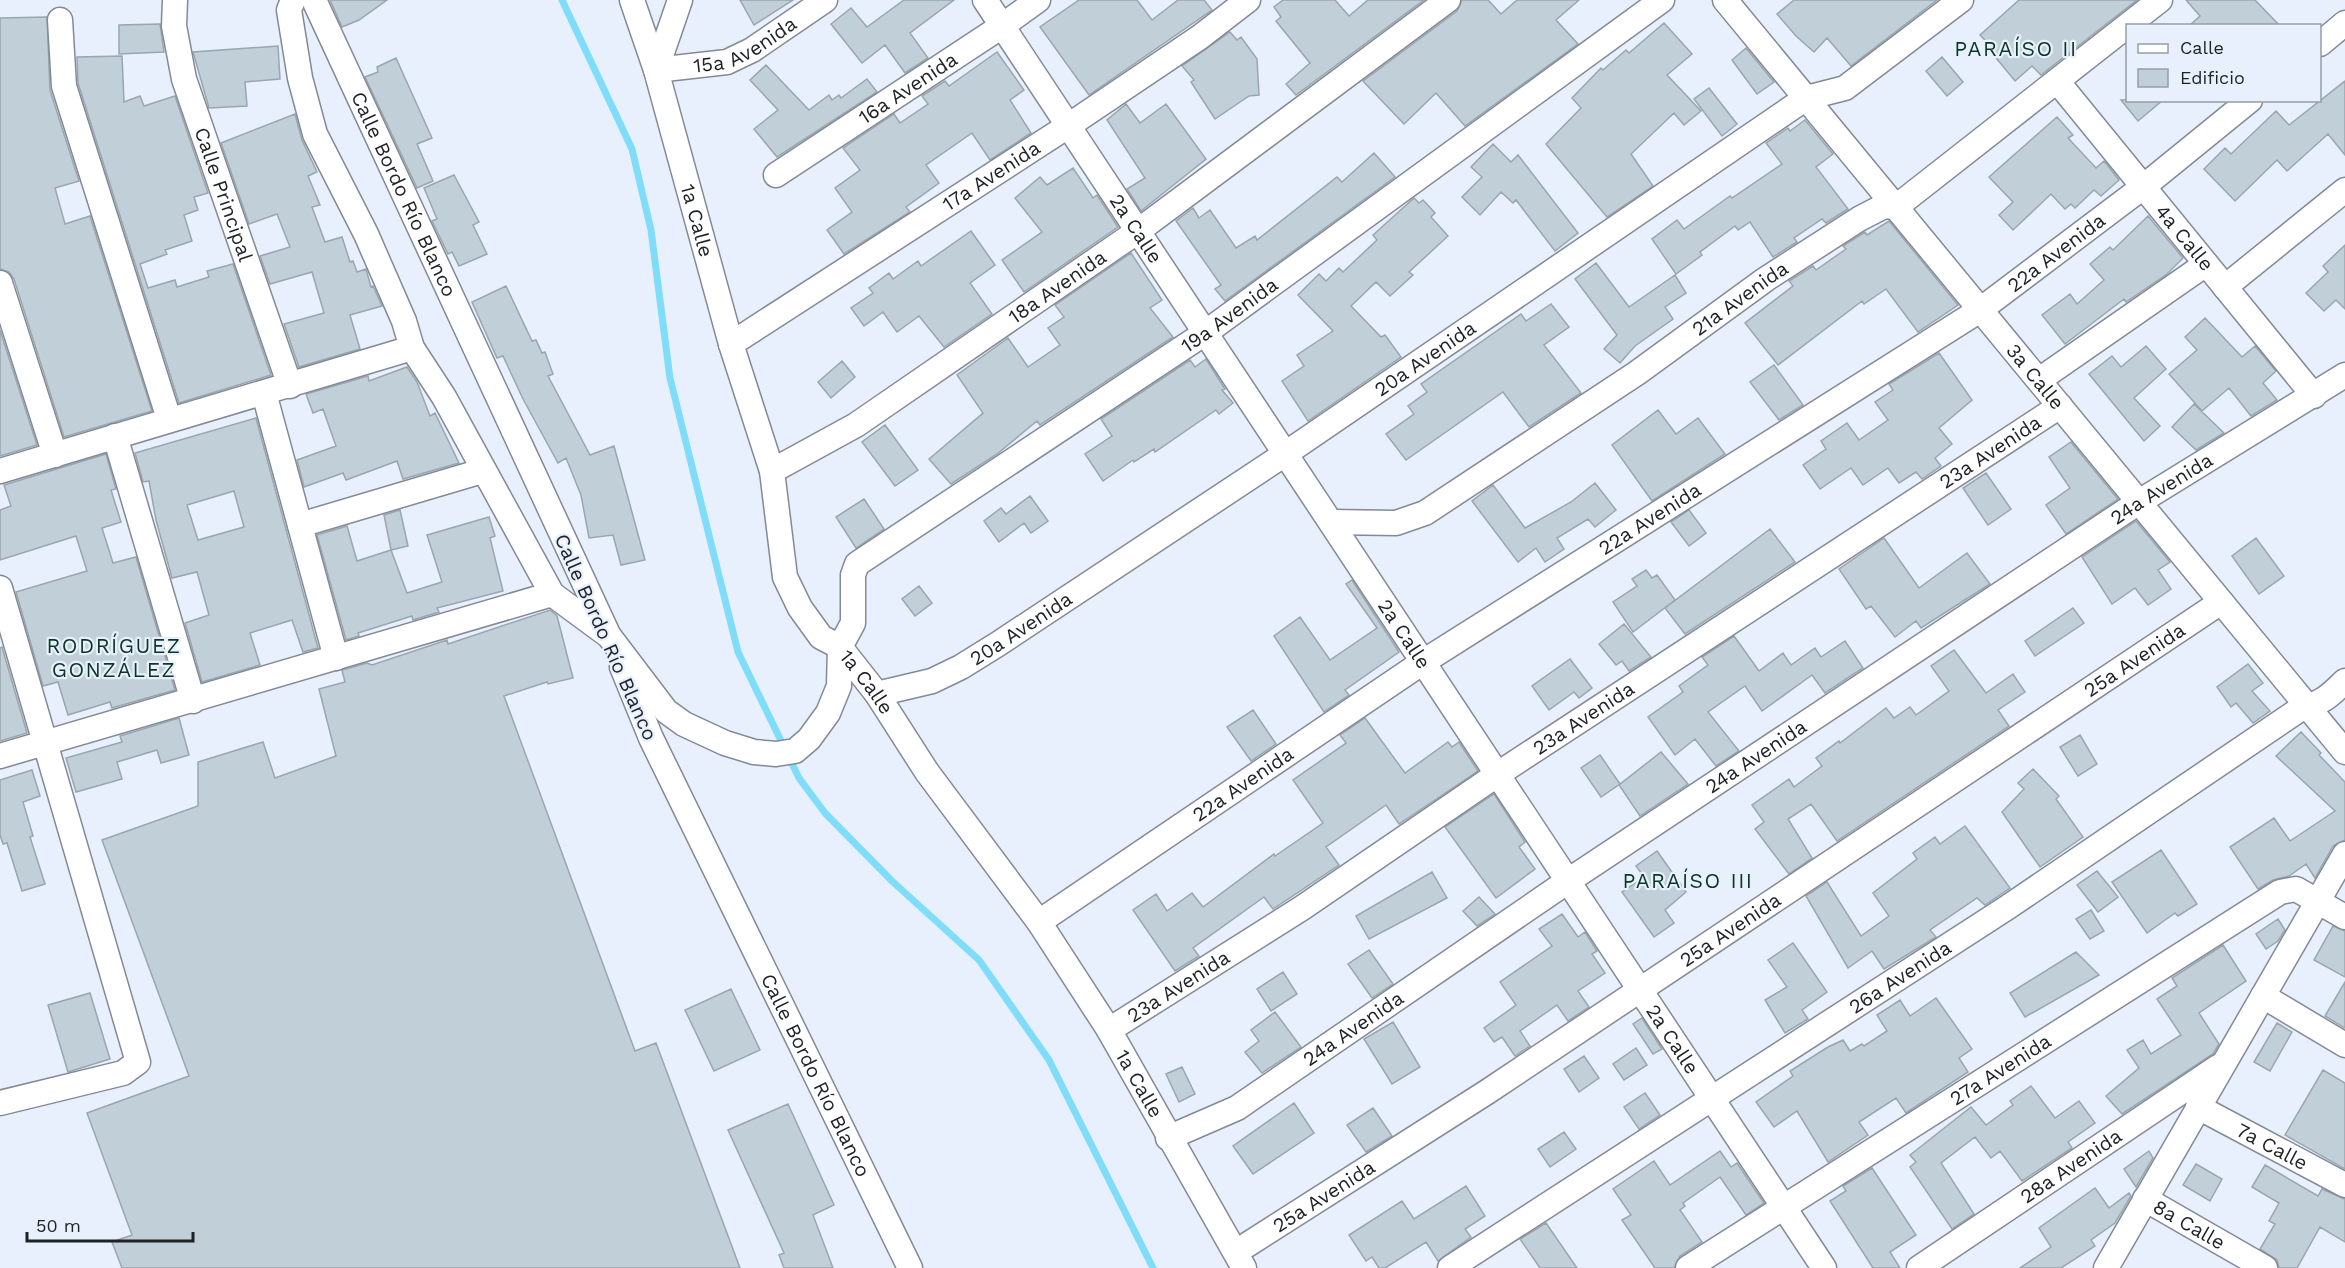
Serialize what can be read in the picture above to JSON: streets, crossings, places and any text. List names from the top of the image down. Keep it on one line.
{"streets":{"street":["15a Avenida","16a Avenida","17a Avenida","Calle Principal","Calle Bordo Río Blanco","1a Calle","2a Calle","4a Calle","22a Avenida","18a Avenida","21a Avenida","19a Avenida","20a Avenida","3a Calle","23a Avenida","24a Avenida","25a Avenida","26a Avenida","27a Avenida","7a Calle","28a Avenida","8a Calle"]},"crossings":[["15a Avenida","1a Calle"],["16a Avenida","2a Calle"],["17a Avenida","1a Calle"],["17a Avenida","2a Calle"],["1a Calle","22a Avenida"],["1a Calle","18a Avenida"],["1a Calle","19a Avenida"],["1a Calle","20a Avenida"],["1a Calle","23a Avenida"],["1a Calle","24a Avenida"],["1a Calle","25a Avenida"],["2a Calle","22a Avenida"],["2a Calle","18a Avenida"],["2a Calle","21a Avenida"],["2a Calle","19a Avenida"],["2a Calle","20a Avenida"],["2a Calle","23a Avenida"],["2a Calle","24a Avenida"],["2a Calle","25a Avenida"],["2a Calle","26a Avenida"],["2a Calle","27a Avenida"],["4a Calle","22a Avenida"],["4a Calle","21a Avenida"],["4a Calle","23a Avenida"],["4a Calle","24a Avenida"],["22a Avenida","3a Calle"],["21a Avenida","3a Calle"],["20a Avenida","3a Calle"],["3a Calle","23a Avenida"],["3a Calle","24a Avenida"],["3a Calle","25a Avenida"],["3a Calle","26a Avenida"]],"districts":["PARAÍSO II","RODRÍGUEZ GONZÁLEZ","PARAÍSO III"],"legend":["Calle","Edificio"],"scale_bar":"50 m"}
